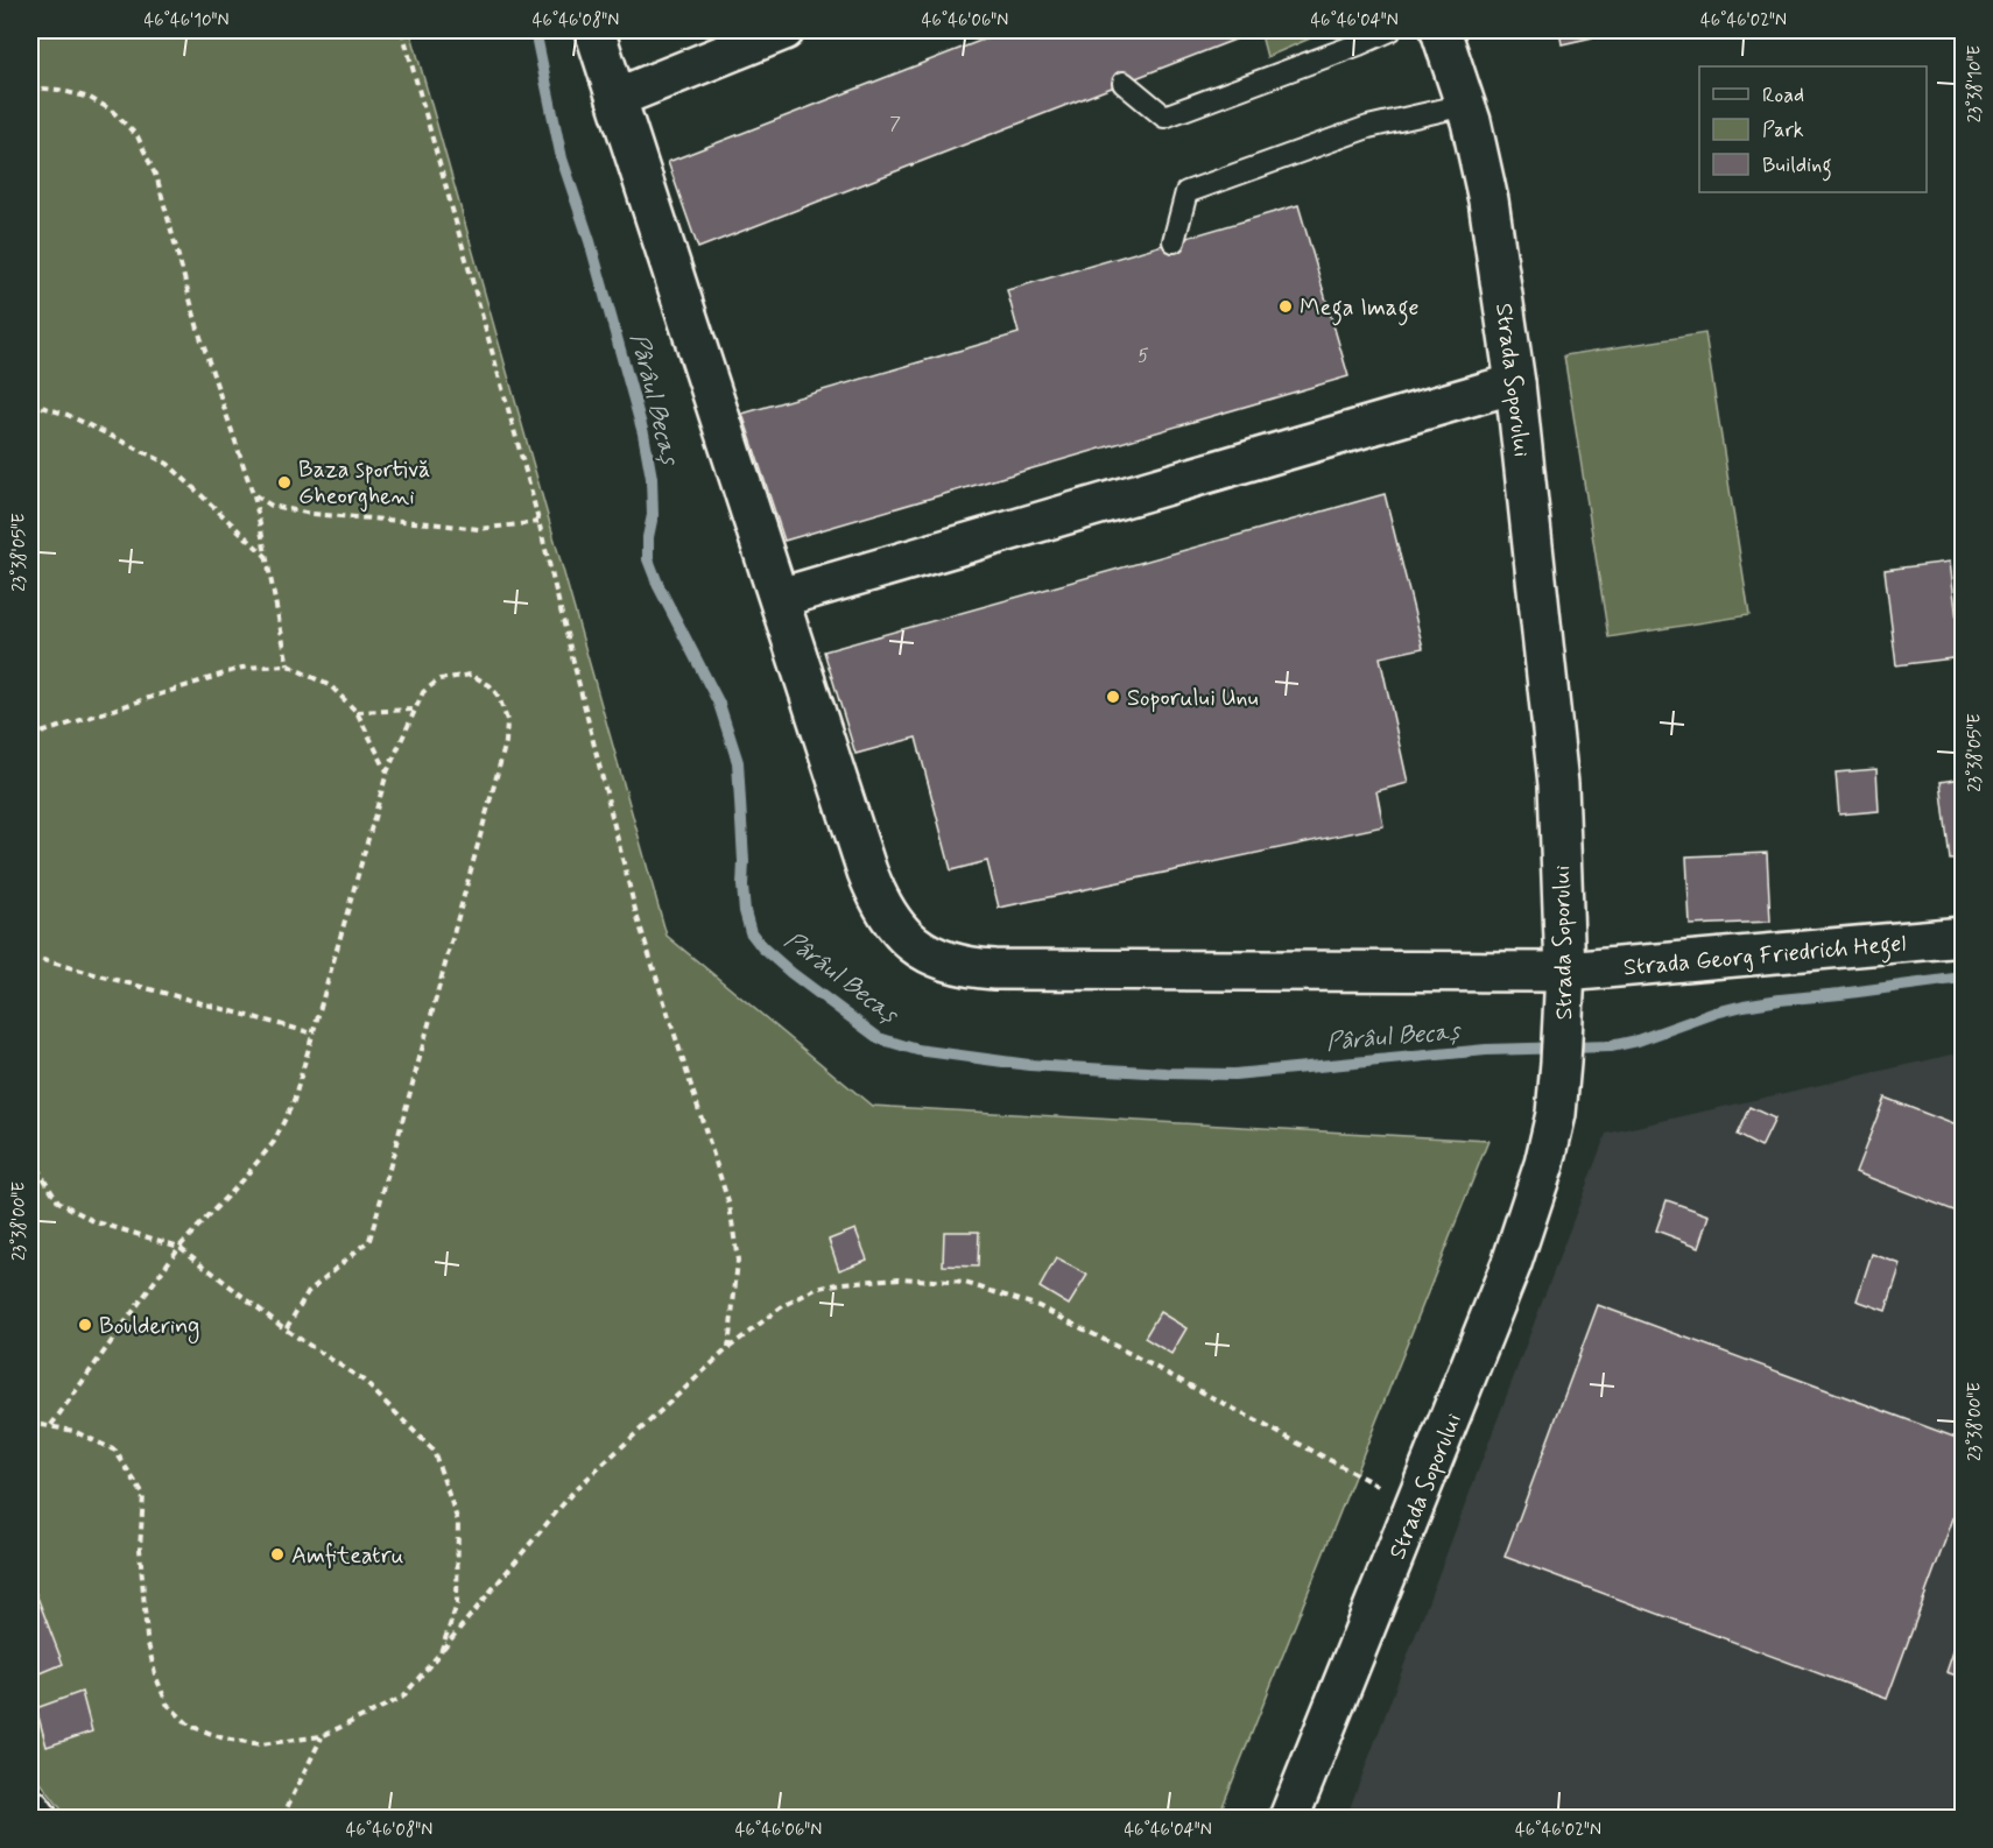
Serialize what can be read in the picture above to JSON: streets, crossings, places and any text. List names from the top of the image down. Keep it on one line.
{"streets":{"street":["Strada Soporului","Strada Georg Friedrich Hegel"]},"crossings":[["Strada Soporului","Strada Georg Friedrich Hegel"]],"water":["Pârâul Becaș"],"places":["Mega Image","Baza sportivă Gheorgheni","Soporului Unu","Bouldering","Amfiteatru"],"house_numbers":["7","5"],"legend":["Road","Park","Building"],"coordinates":["46°46'10\"N","46°46'08\"N","46°46'06\"N","46°46'04\"N","46°46'02\"N","23°38'10\"E","23°38'05\"E","23°38'00\"E"]}
